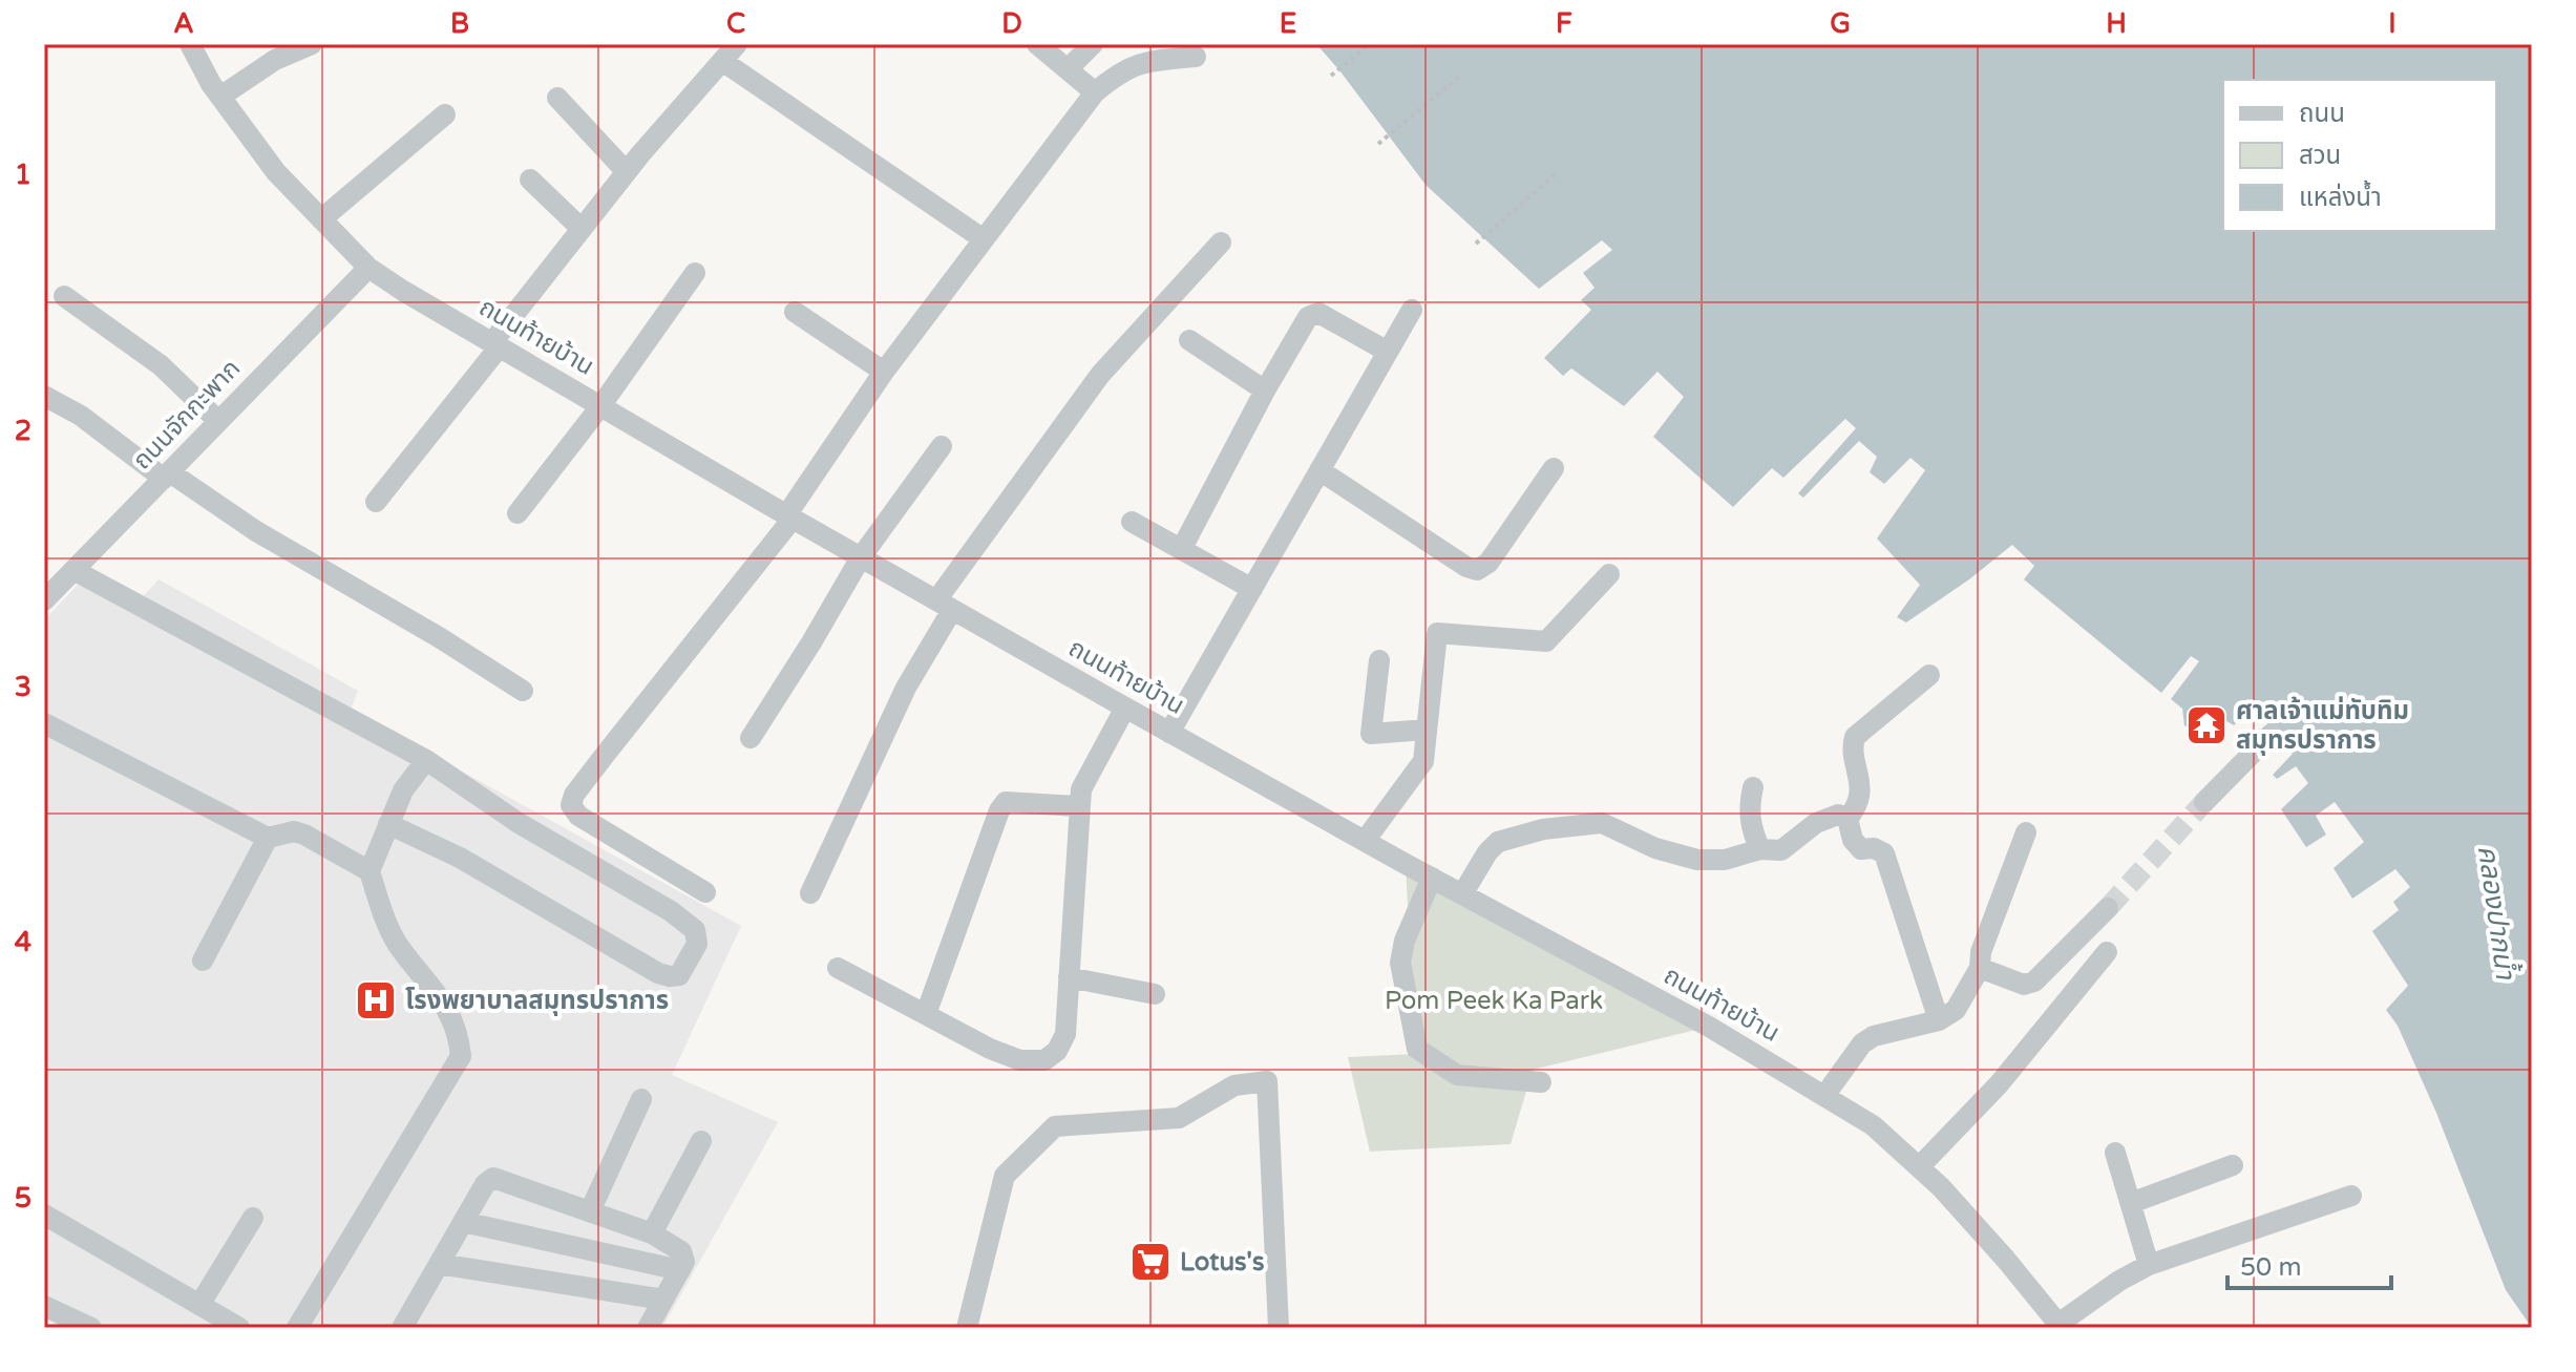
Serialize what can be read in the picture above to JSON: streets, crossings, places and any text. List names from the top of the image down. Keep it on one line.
{"streets":{"street":["ถนนท้ายบ้าน","ถนนจักกะพาก"]},"crossings":[["ถนนท้ายบ้าน","ถนนจักกะพาก"]],"water":["คลองปากน้ำ"],"parks":["Pom Peek Ka Park"],"places":{"temple":["ศาลเจ้าแม่ทับทิม สมุทรปราการ"],"hospital":["โรงพยาบาลสมุทรปราการ"],"supermarket":["Lotus's"]},"legend":["ถนน","สวน","แหล่งน้ำ"],"scale_bar":"50 m","grid":{"columns":["A","B","C","D","E","F","G","H","I"],"rows":["1","2","3","4","5"]}}
